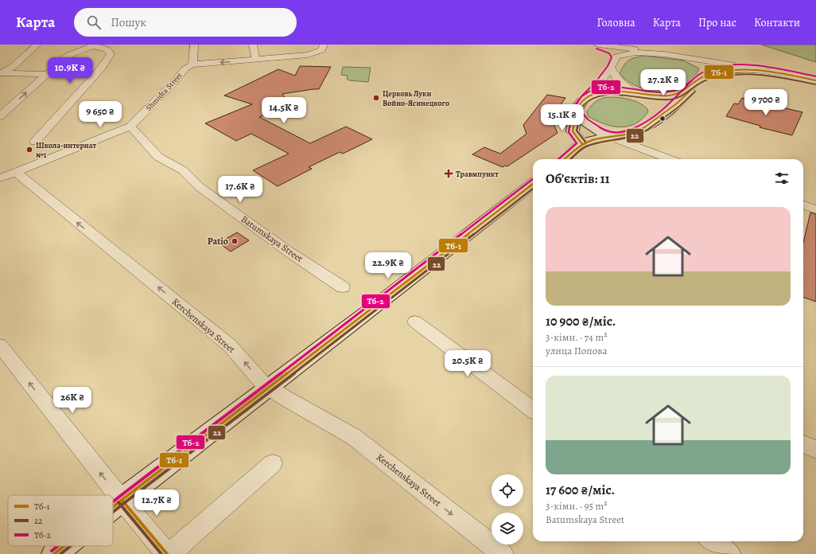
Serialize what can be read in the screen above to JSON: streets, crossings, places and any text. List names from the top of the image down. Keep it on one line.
{"streets":{"street":["Shmidta Street","Batumskaya Street","Kerchenskaya Street"]},"crossings":[["Shmidta Street","Batumskaya Street"],["Shmidta Street","Kerchenskaya Street"]],"places":{"other":["Церковь Луки Войно-Ясинецкого","Школа-интернат №1","Patio"],"health":["Травмпункт"]},"lines":["transit line Тб-2","transit line Тб-1","transit line 22"],"legend":["Тб-1","22","Тб-2"],"page":{"header":"Карта","search":"Пошук","nav":["Головна","Карта","Про нас","Контакти"],"price":["10.9K ₴","27.2K ₴","9 700 ₴","14.5K ₴","9 650 ₴","15.1K ₴","17.6K ₴","22.9K ₴","20.5K ₴","26K ₴","12.7K ₴"],"heading":"Об’єктів: 11","list":[{"name":"10 900 ₴/міс.","note":"3-кімн. · 74 m² · улица Попова"},{"name":"17 600 ₴/міс.","note":"3-кімн. · 95 m² · Batumskaya Street"}]}}
